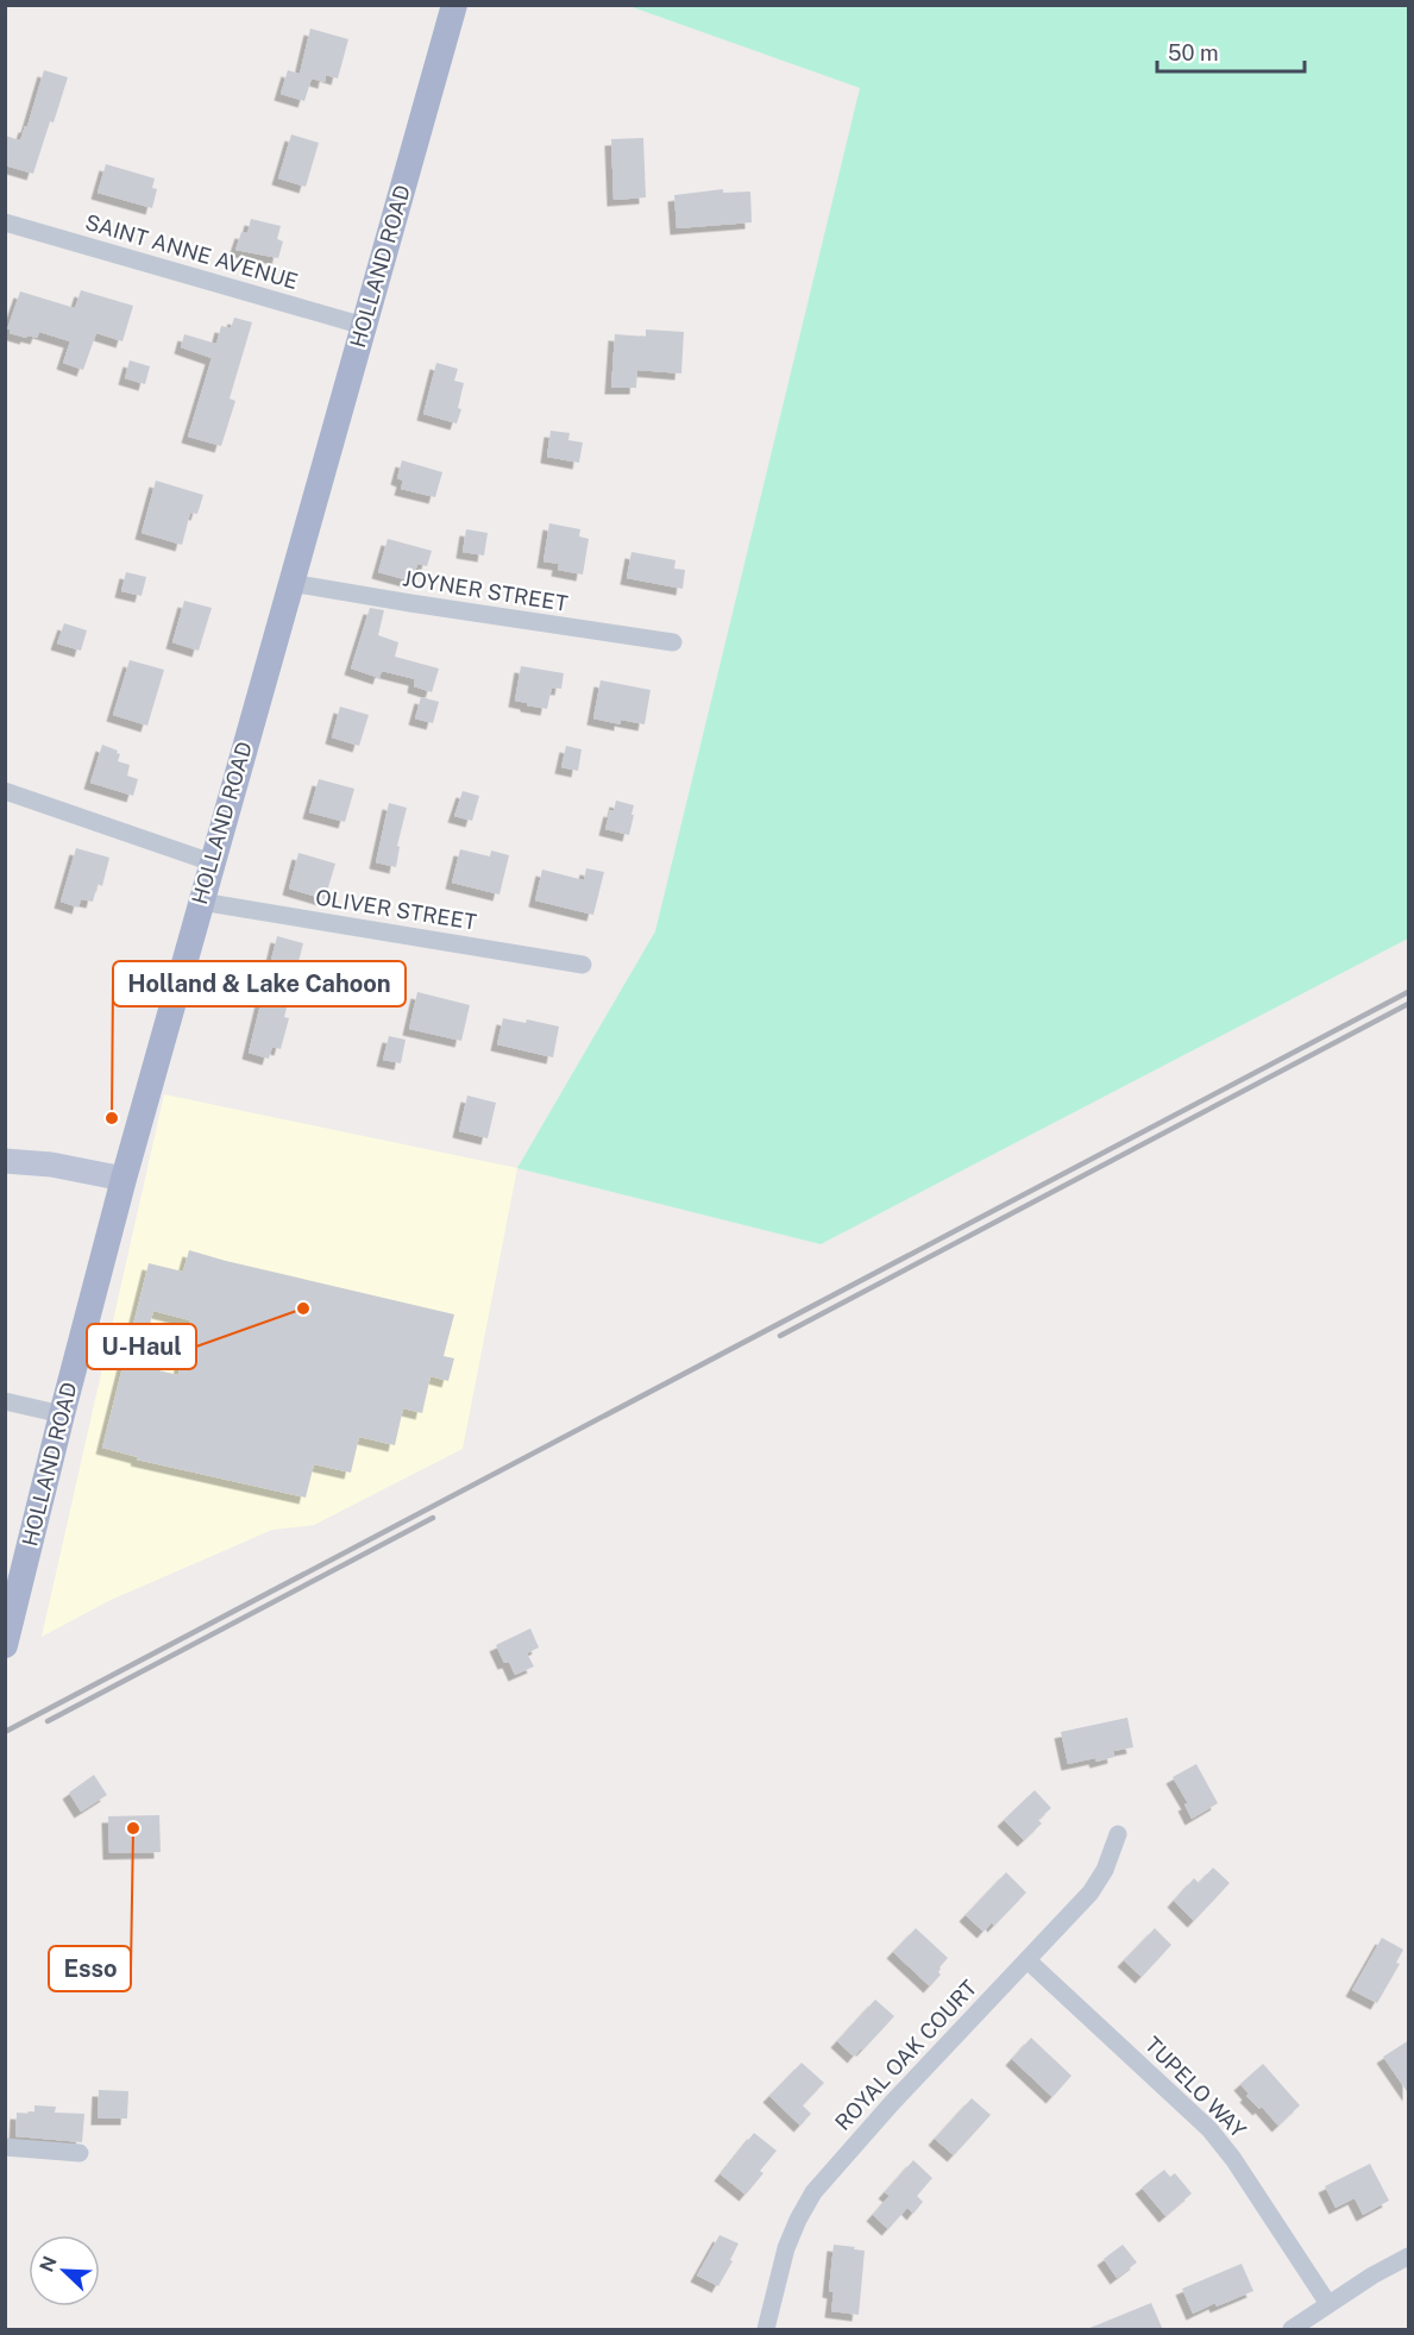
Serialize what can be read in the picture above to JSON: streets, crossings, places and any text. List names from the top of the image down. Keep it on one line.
{"streets":{"main road":["HOLLAND ROAD"],"street":["SAINT ANNE AVENUE","JOYNER STREET","OLIVER STREET","ROYAL OAK COURT","TUPELO WAY"]},"crossings":[["SAINT ANNE AVENUE","HOLLAND ROAD"],["HOLLAND ROAD","JOYNER STREET"],["HOLLAND ROAD","OLIVER STREET"],["ROYAL OAK COURT","TUPELO WAY"]],"places":["Holland & Lake Cahoon","U-Haul","Esso"],"scale_bar":"50 m","north":"top left"}
